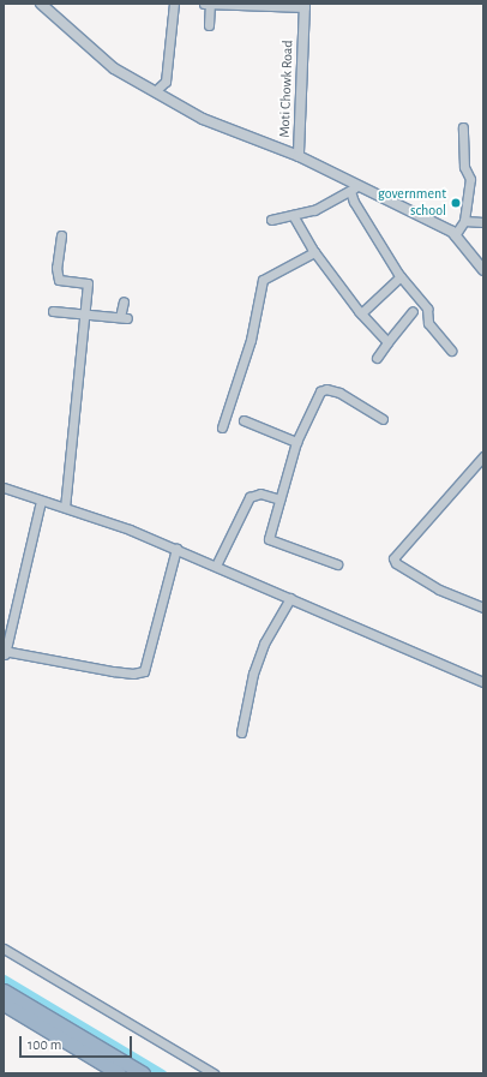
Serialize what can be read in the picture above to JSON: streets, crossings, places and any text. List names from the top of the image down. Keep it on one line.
{"streets":{"street":["Moti Chowk Road"]},"places":["government school"],"scale_bar":"100 m"}
